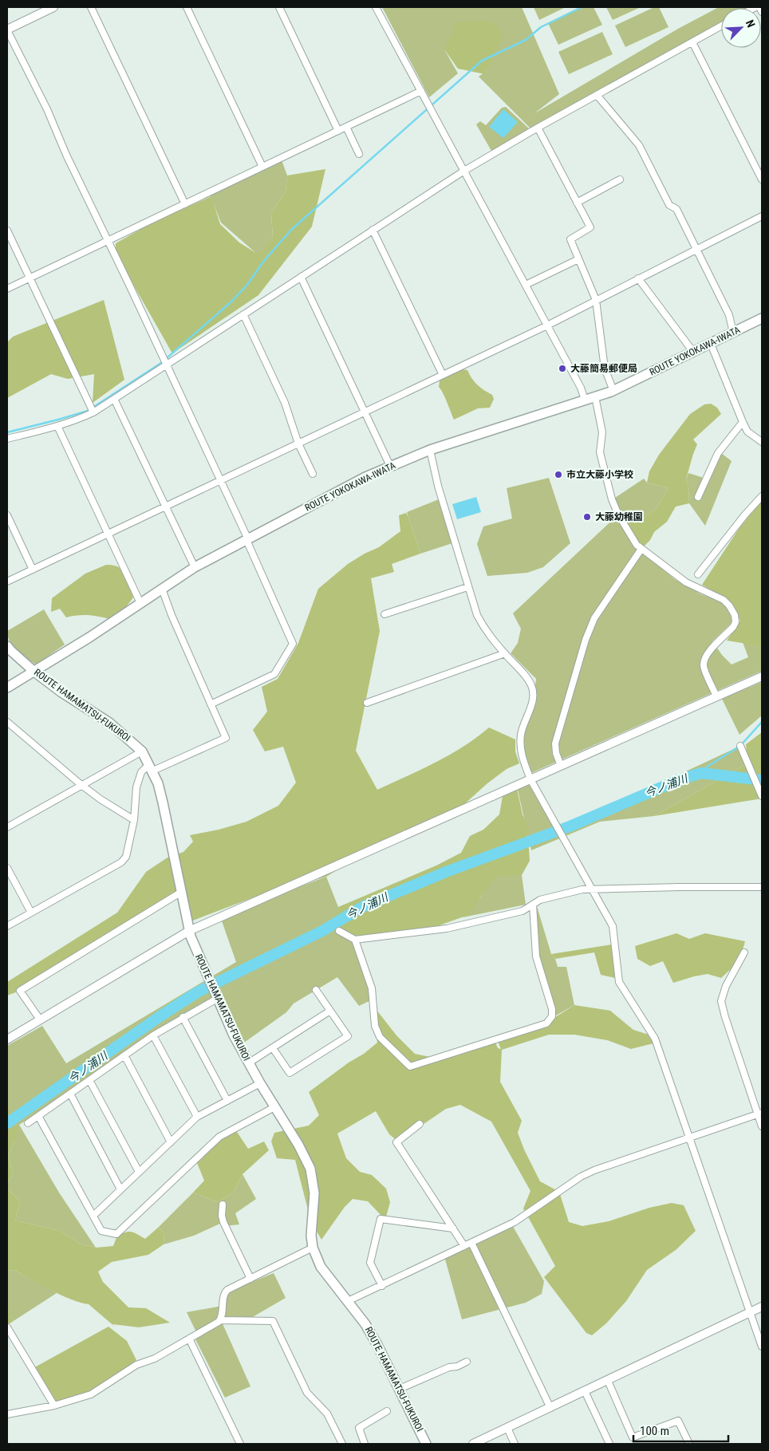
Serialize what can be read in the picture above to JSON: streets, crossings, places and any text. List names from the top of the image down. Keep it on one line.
{"streets":{"main road":["ROUTE YOKOKAWA-IWATA","ROUTE HAMAMATSU-FUKUROI"]},"crossings":[["ROUTE YOKOKAWA-IWATA","ROUTE HAMAMATSU-FUKUROI"]],"water":["今ノ浦川"],"places":["大藤簡易郵便局","市立大藤小学校","大藤幼稚園"],"scale_bar":"100 m","north":"top right"}
